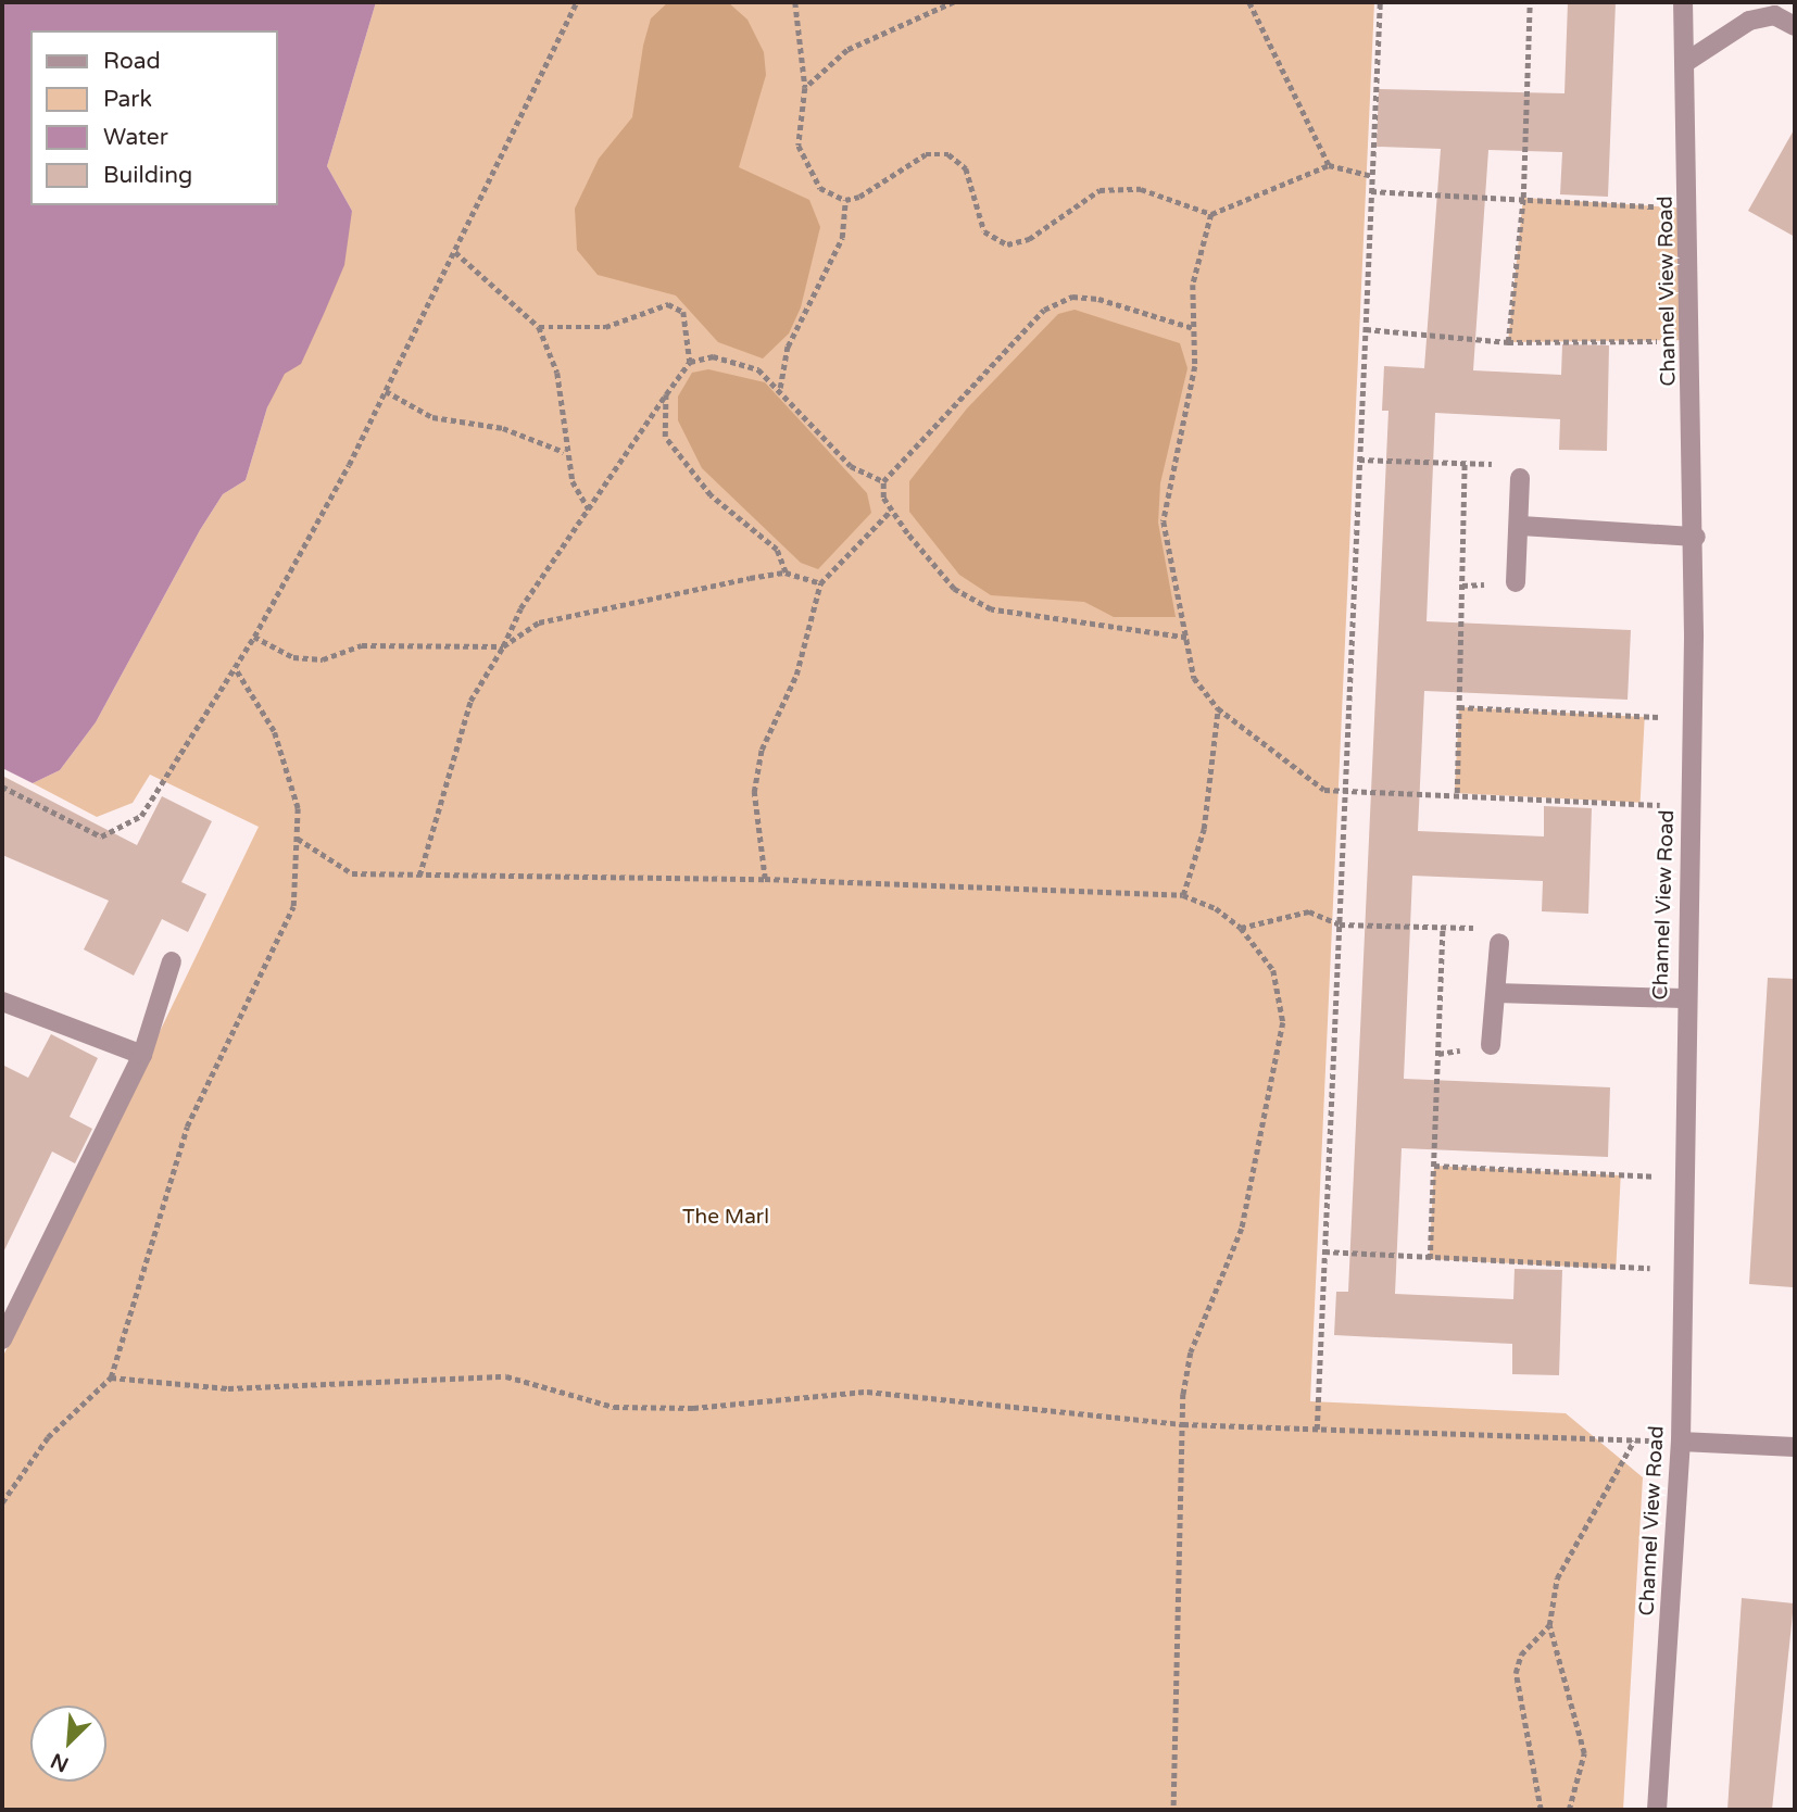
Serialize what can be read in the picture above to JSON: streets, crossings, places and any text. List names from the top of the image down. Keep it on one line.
{"streets":{"street":["Channel View Road"]},"parks":["The Marl"],"legend":["Road","Park","Water","Building"],"north":"bottom left"}
